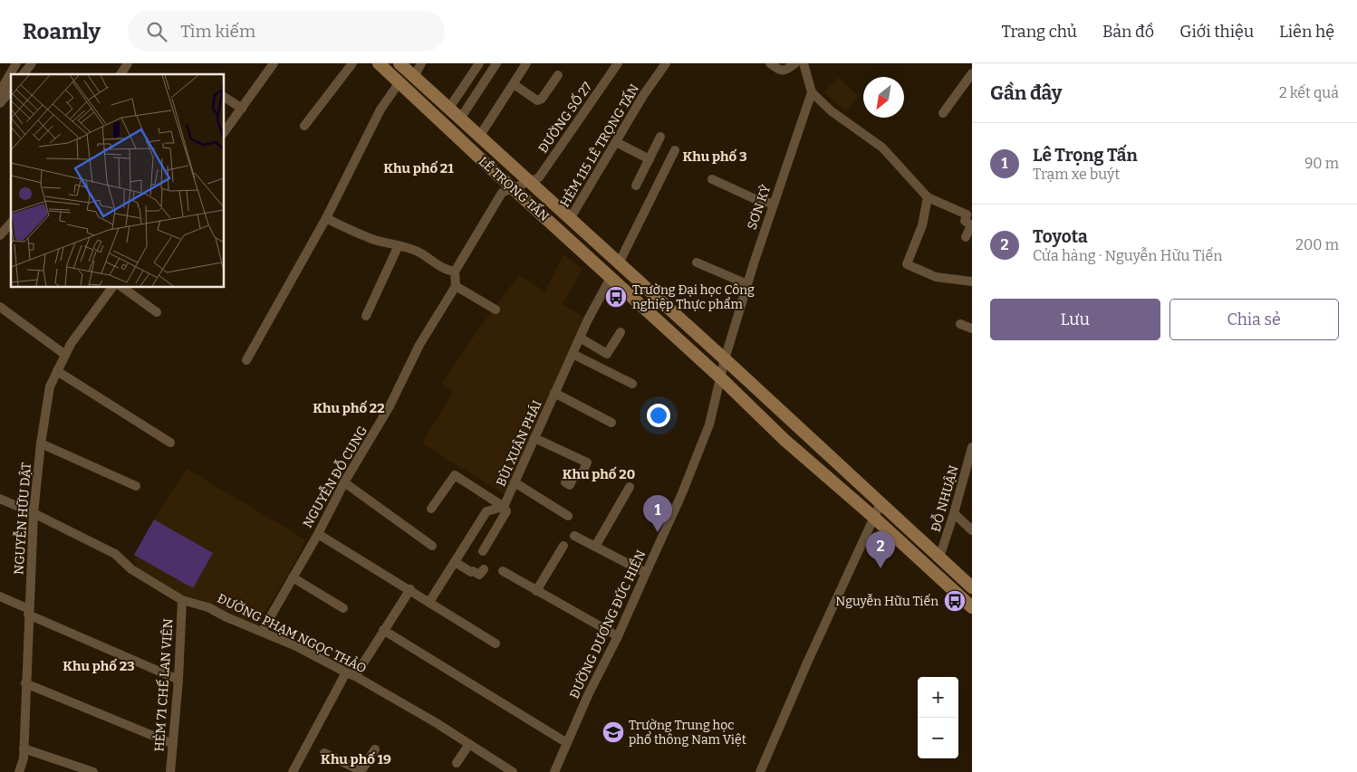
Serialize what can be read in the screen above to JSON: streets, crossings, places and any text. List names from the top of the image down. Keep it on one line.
{"streets":{"main road":["LÊ TRỌNG TẤN"],"street":["ĐƯỜNG SỐ 27","HẺM 115 LÊ TRỌNG TẤN","SƠN KỲ","BÙI XUÂN PHÁI","NGUYỄN ĐỖ CUNG","ĐỖ NHUẬN","NGUYỄN HỮU DẬT","ĐƯỜNG DƯƠNG ĐỨC HIỀN","ĐƯỜNG PHẠM NGỌC THẢO","HẺM 71 CHẾ LAN VIÊN"]},"crossings":[["ĐƯỜNG SỐ 27","LÊ TRỌNG TẤN"],["HẺM 115 LÊ TRỌNG TẤN","LÊ TRỌNG TẤN"],["LÊ TRỌNG TẤN","SƠN KỲ"],["LÊ TRỌNG TẤN","BÙI XUÂN PHÁI"],["LÊ TRỌNG TẤN","ĐỖ NHUẬN"],["LÊ TRỌNG TẤN","ĐƯỜNG DƯƠNG ĐỨC HIỀN"],["SƠN KỲ","ĐƯỜNG DƯƠNG ĐỨC HIỀN"],["NGUYỄN ĐỖ CUNG","ĐƯỜNG PHẠM NGỌC THẢO"],["NGUYỄN HỮU DẬT","ĐƯỜNG PHẠM NGỌC THẢO"],["ĐƯỜNG PHẠM NGỌC THẢO","HẺM 71 CHẾ LAN VIÊN"]],"districts":["Khu phố 3","Khu phố 21","Khu phố 22","Khu phố 20","Khu phố 23","Khu phố 19"],"places":{"bus stop":["Trường Đại học Công nghiệp Thực phẩm","Nguyễn Hữu Tiến"],"school or university":["Trường Trung học phổ thông Nam Việt"]},"north":"bottom left","page":{"header":"Roamly","search":"Tìm kiếm","nav":["Trang chủ","Bản đồ","Giới thiệu","Liên hệ"],"heading":["Gần đây","2 kết quả"],"list":[{"mark":"1","name":"Lê Trọng Tấn","note":"Trạm xe buýt","value":"90 m"},{"mark":"2","name":"Toyota","note":"Cửa hàng · Nguyễn Hữu Tiến","value":"200 m"}],"buttons":["Lưu","Chia sẻ"],"pins":["1","2"],"map_buttons":["+","−"]}}
